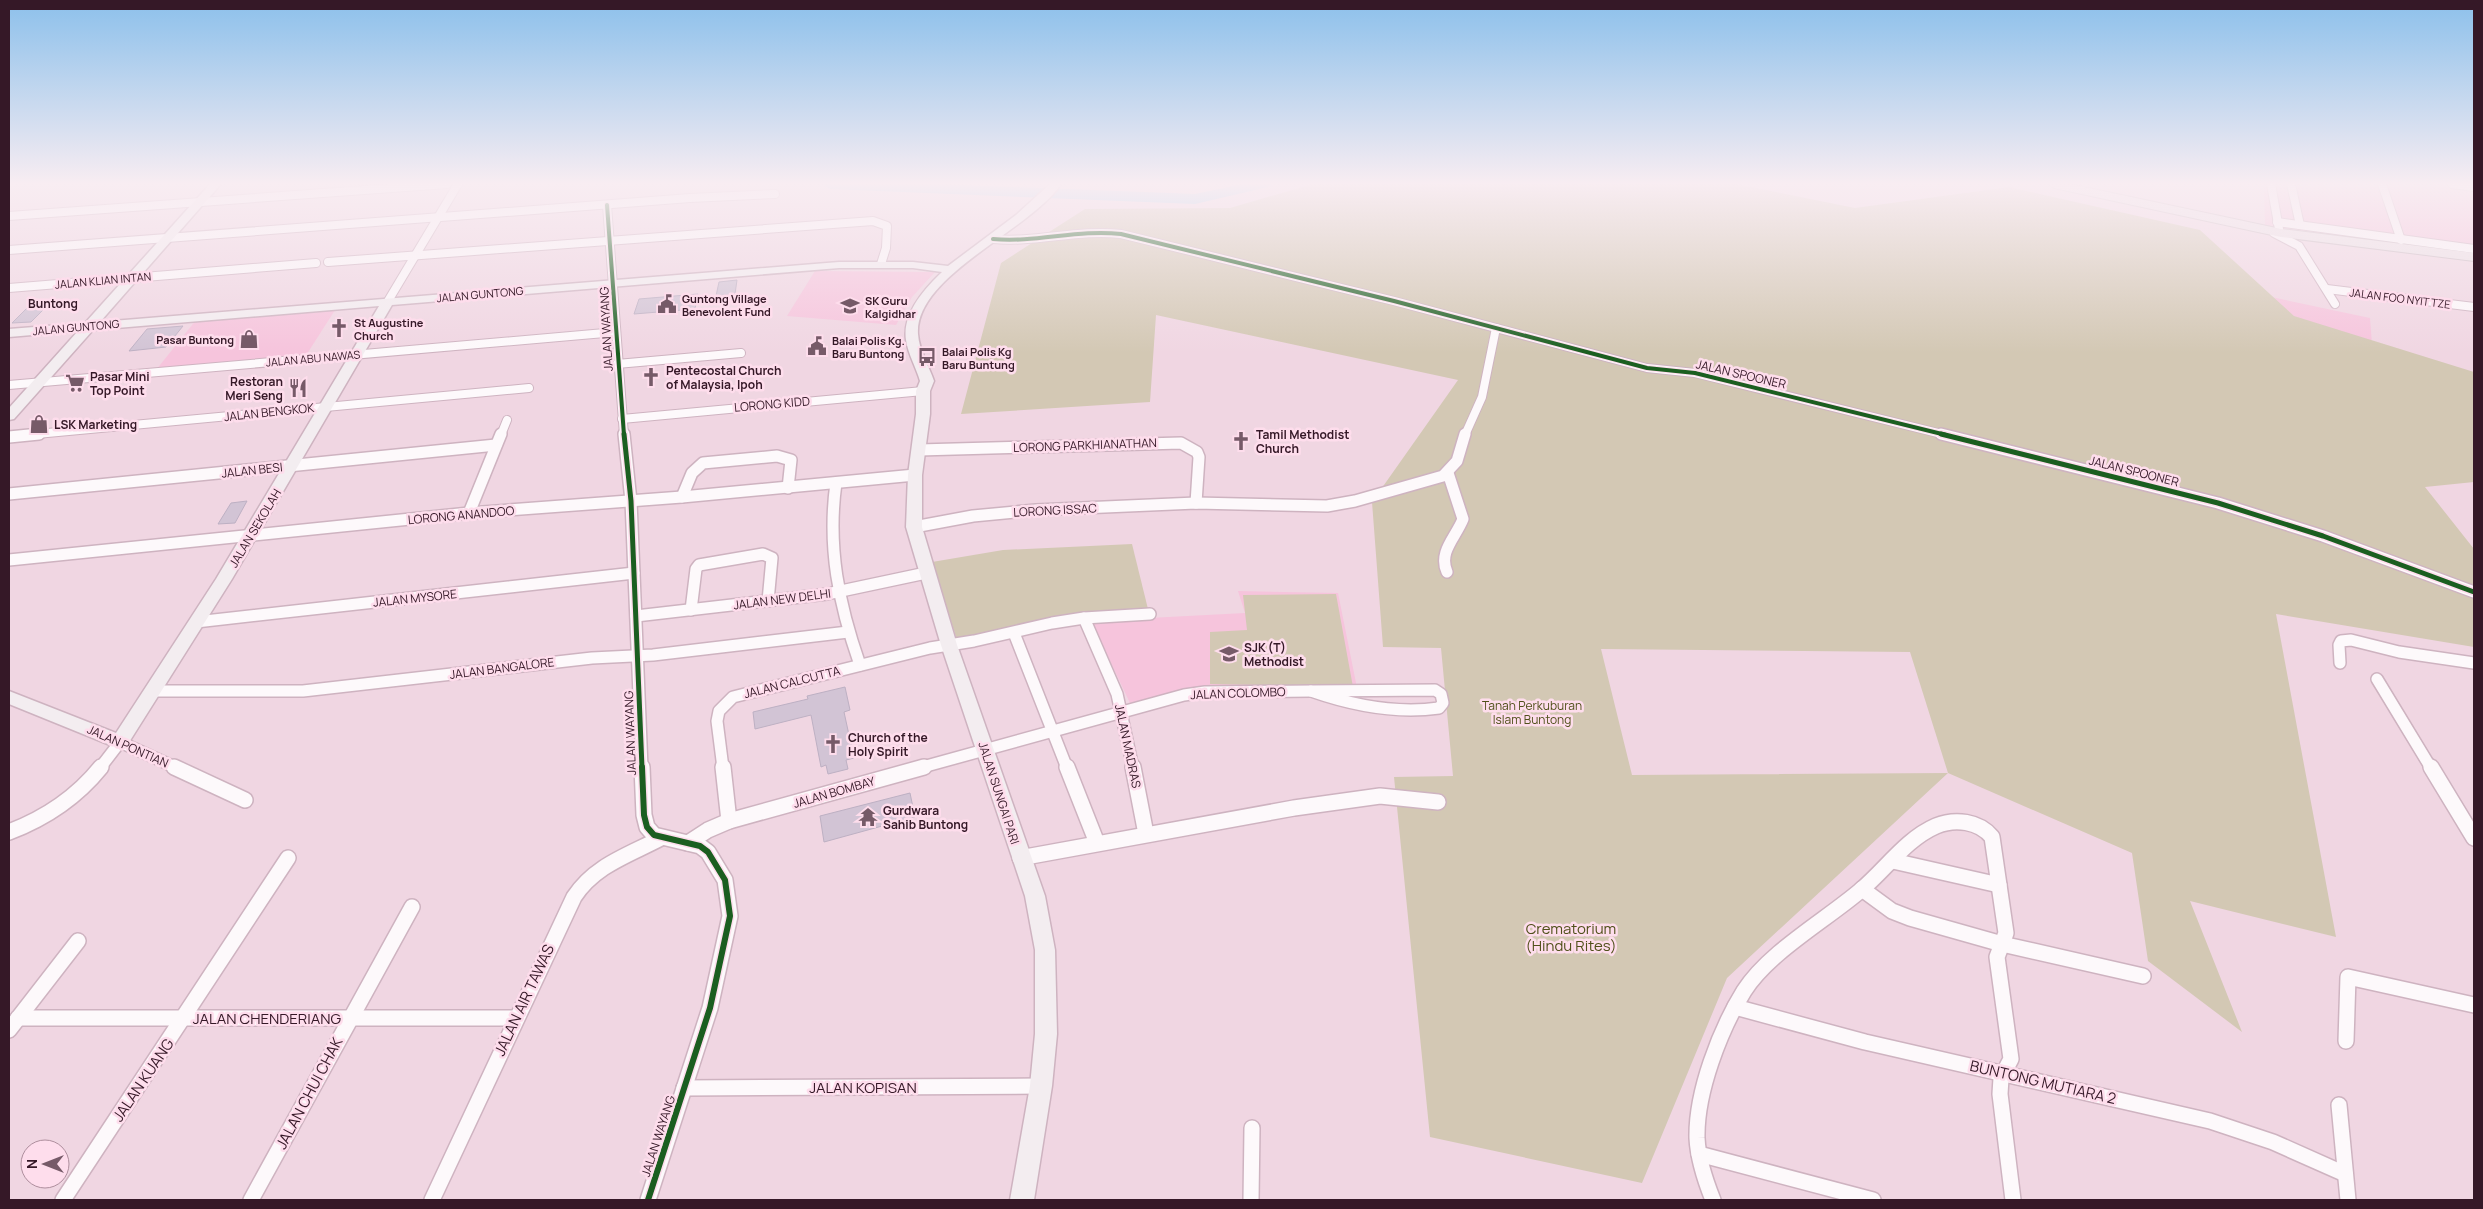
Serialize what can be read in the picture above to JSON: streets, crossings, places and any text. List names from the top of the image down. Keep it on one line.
{"streets":{"street":["JALAN KLIAN INTAN","JALAN GUNTONG","JALAN FOO NYIT TZE","JALAN WAYANG","JALAN ABU NAWAS","JALAN SPOONER","LORONG KIDD","JALAN BENGKOK","LORONG PARKHIANATHAN","JALAN BESI","LORONG ISSAC","LORONG ANANDOO","JALAN SEKOLAH","JALAN MYSORE","JALAN NEW DELHI","JALAN BANGALORE","JALAN CALCUTTA","JALAN COLOMBO","JALAN PONTIAN","JALAN MADRAS","JALAN BOMBAY","JALAN SUNGAI PARI","JALAN AIR TAWAS","JALAN CHENDERIANG","JALAN KUANG","BUNTONG MUTIARA 2","JALAN KOPISAN","JALAN CHUI CHAK"]},"crossings":[["JALAN GUNTONG","JALAN WAYANG"],["JALAN GUNTONG","JALAN SEKOLAH"],["JALAN GUNTONG","JALAN SUNGAI PARI"],["JALAN WAYANG","JALAN ABU NAWAS"],["JALAN WAYANG","LORONG KIDD"],["JALAN WAYANG","LORONG ANANDOO"],["JALAN WAYANG","JALAN MYSORE"],["JALAN WAYANG","JALAN NEW DELHI"],["JALAN WAYANG","JALAN BANGALORE"],["JALAN WAYANG","JALAN BOMBAY"],["JALAN WAYANG","JALAN AIR TAWAS"],["JALAN WAYANG","JALAN KOPISAN"],["JALAN ABU NAWAS","JALAN SEKOLAH"],["LORONG KIDD","JALAN SUNGAI PARI"],["JALAN BENGKOK","JALAN SEKOLAH"],["LORONG PARKHIANATHAN","LORONG ISSAC"],["LORONG PARKHIANATHAN","JALAN SUNGAI PARI"],["JALAN BESI","JALAN SEKOLAH"],["LORONG ISSAC","JALAN SUNGAI PARI"],["LORONG ANANDOO","JALAN SEKOLAH"],["LORONG ANANDOO","JALAN SUNGAI PARI"],["JALAN SEKOLAH","JALAN MYSORE"],["JALAN SEKOLAH","JALAN BANGALORE"],["JALAN SEKOLAH","JALAN PONTIAN"],["JALAN NEW DELHI","JALAN SUNGAI PARI"],["JALAN CALCUTTA","JALAN MADRAS"],["JALAN CALCUTTA","JALAN BOMBAY"],["JALAN CALCUTTA","JALAN SUNGAI PARI"],["JALAN COLOMBO","JALAN MADRAS"],["JALAN COLOMBO","JALAN BOMBAY"],["JALAN COLOMBO","JALAN SUNGAI PARI"],["JALAN BOMBAY","JALAN SUNGAI PARI"],["JALAN SUNGAI PARI","JALAN KOPISAN"],["JALAN AIR TAWAS","JALAN CHENDERIANG"],["JALAN CHENDERIANG","JALAN KUANG"],["JALAN CHENDERIANG","JALAN CHUI CHAK"]],"districts":["Buntong"],"parks":["Tanah Perkuburan Islam Buntong","Crematorium (Hindu Rites)"],"places":{"public building":["Guntong Village Benevolent Fund","Balai Polis Kg. Baru Buntong"],"school or university":["SK Guru Kalgidhar","SJK (T) Methodist"],"church":["St Augustine Church","Pentecostal Church of Malaysia, Ipoh","Tamil Methodist Church","Church of the Holy Spirit"],"shop":["Pasar Buntong","LSK Marketing"],"bus stop":["Balai Polis Kg Baru Buntung"],"supermarket":["Pasar Mini Top Point"],"restaurant":["Restoran Meri Seng"],"temple":["Gurdwara Sahib Buntong"]},"north":"left"}
